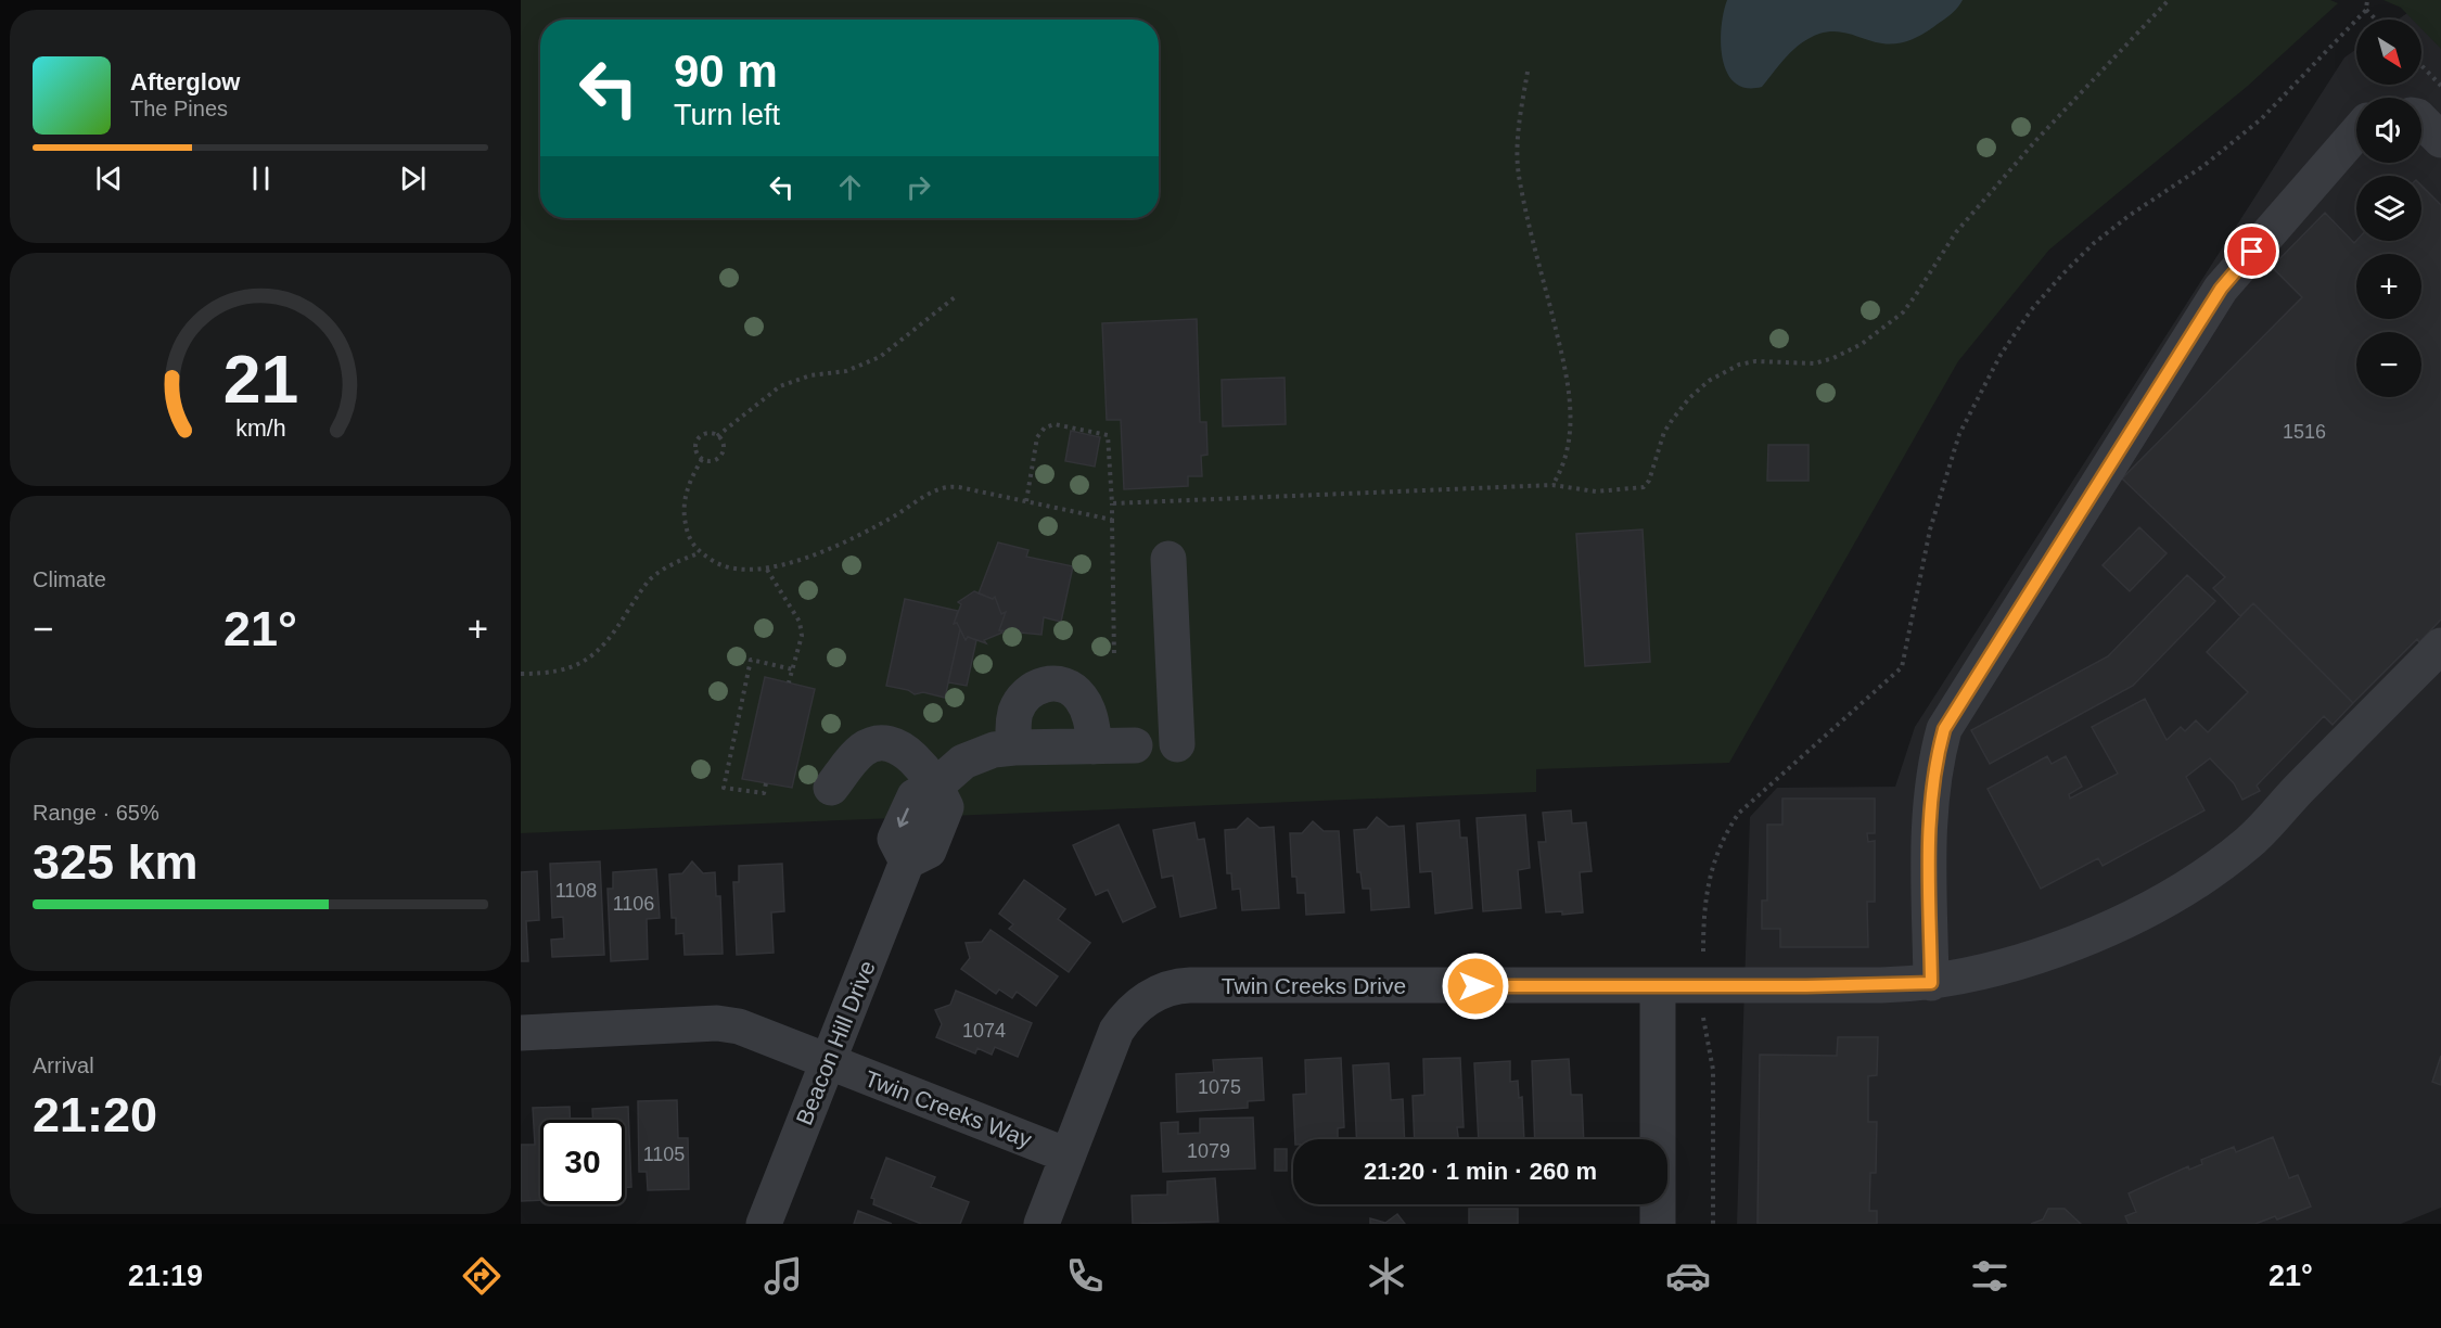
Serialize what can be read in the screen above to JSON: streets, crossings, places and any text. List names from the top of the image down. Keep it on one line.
{"streets":{"street":["Twin Creeks Drive","Beacon Hill Drive","Twin Creeks Way"]},"crossings":[["Twin Creeks Drive","Twin Creeks Way"],["Beacon Hill Drive","Twin Creeks Way"]],"house_numbers":["1516","1108","1106","1074","1075","1079","1105"],"north":"bottom right","page":{"map_buttons":["+","−"],"turn":["90 m","Turn left"],"song":["Afterglow","The Pines"],"tile":["Climate",["Range · 65%","325 km"],["Arrival","21:20"]],"heat":["−","21°","+"],"limit":"30","trip":"21:20 · 1 min · 260 m","tabs":["21:19","21°"],"gauge":["21","km/h"]}}
